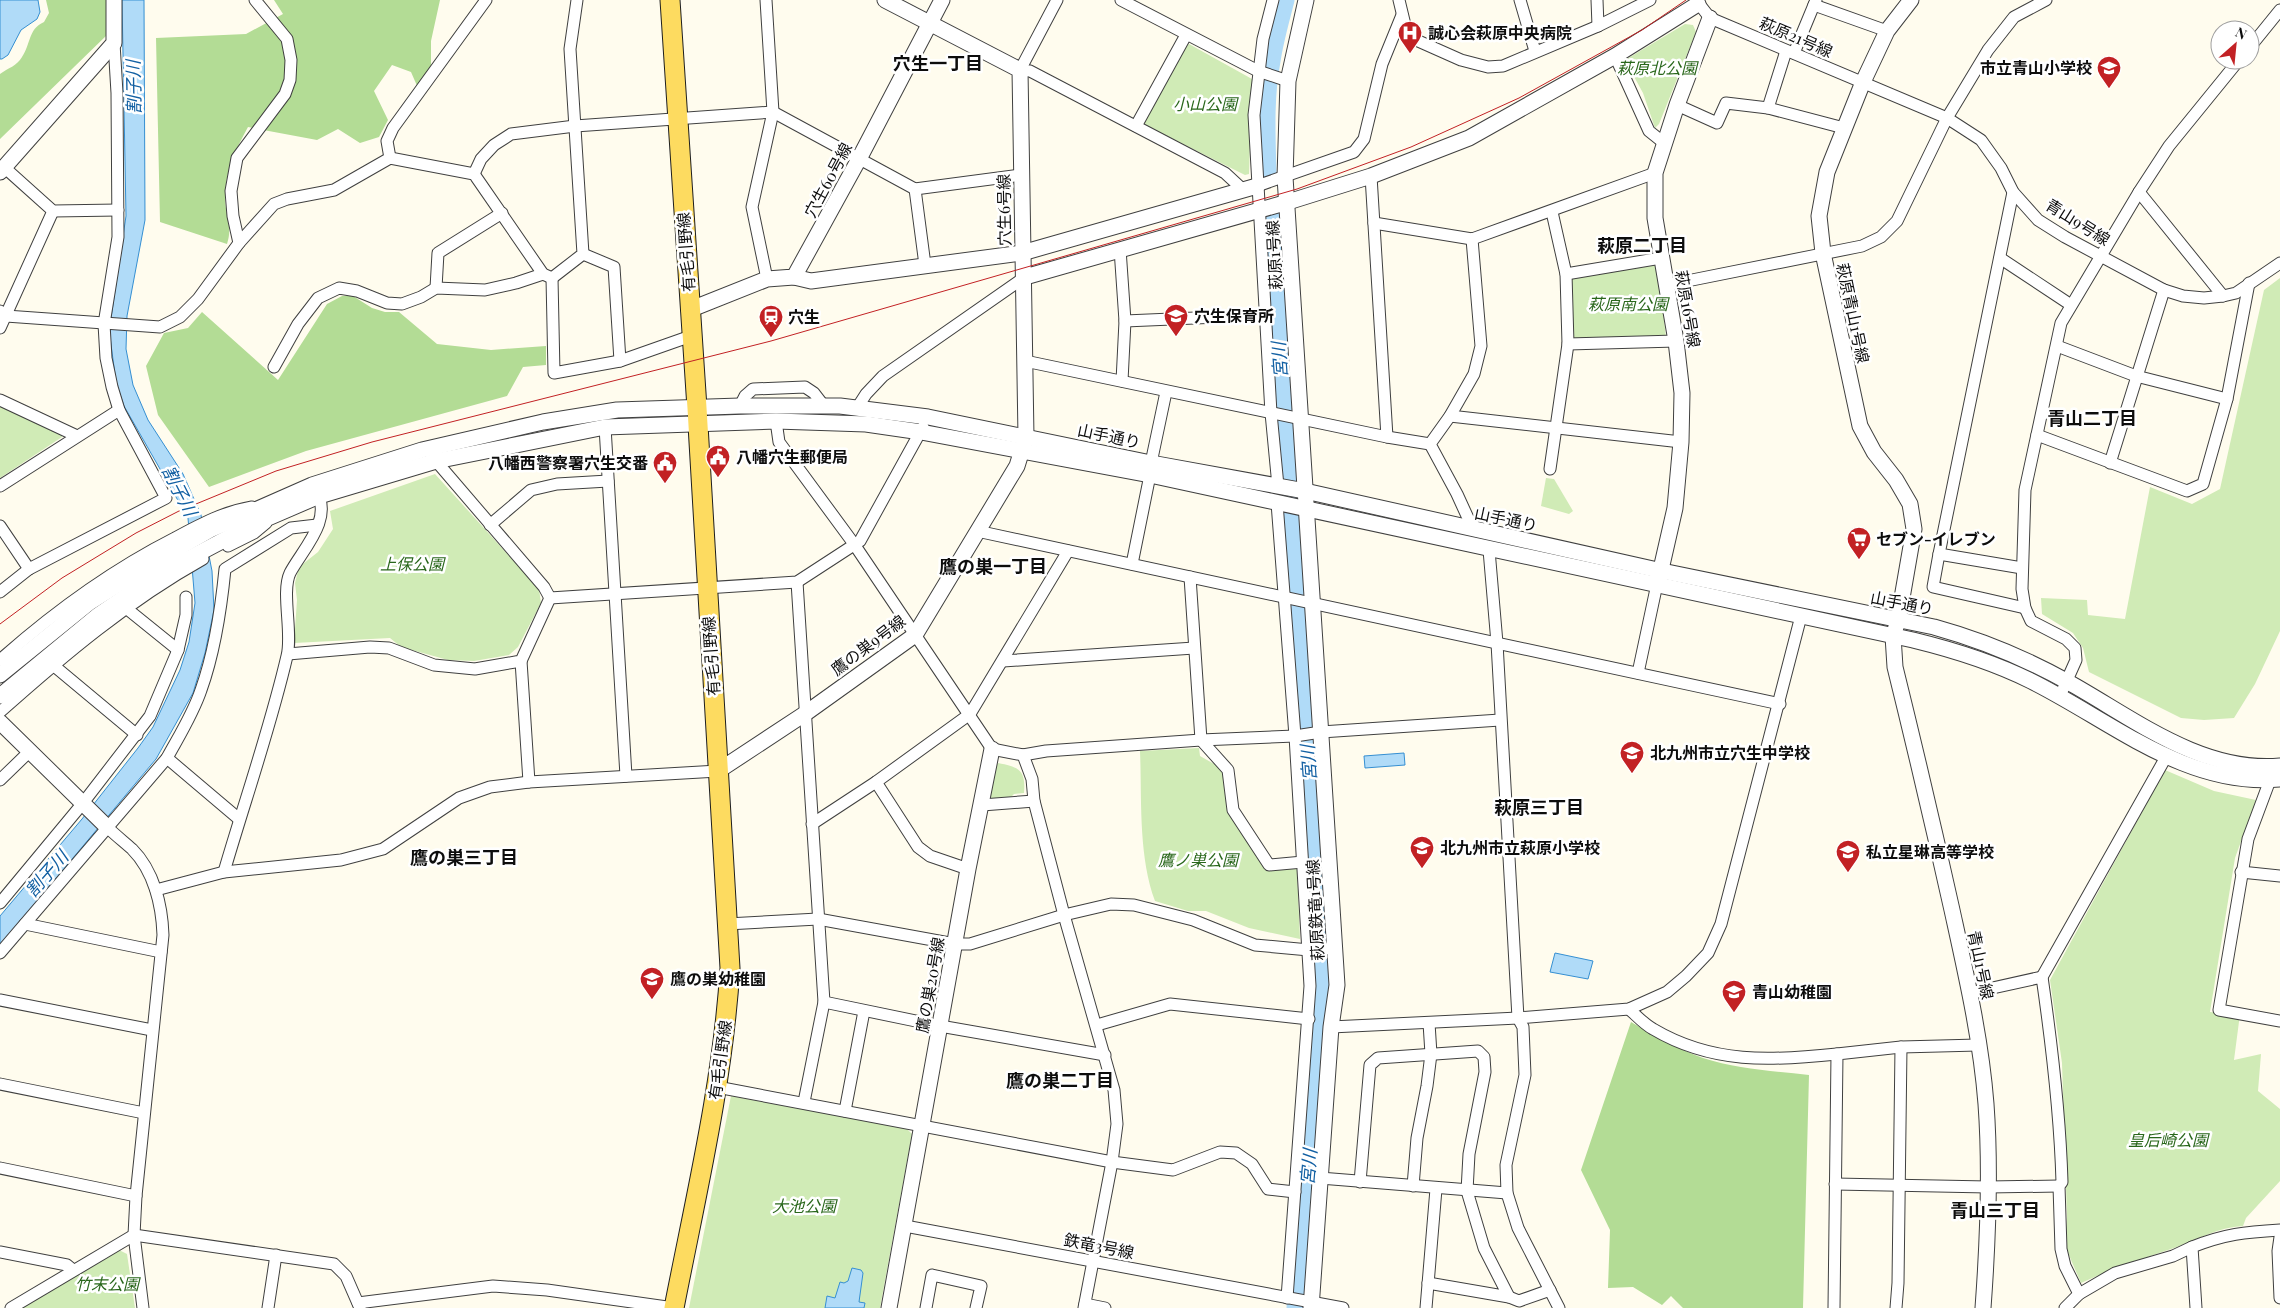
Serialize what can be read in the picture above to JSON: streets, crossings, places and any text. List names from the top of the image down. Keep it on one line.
{"streets":{"main road":["有毛引野線"],"street":["萩原21号線","穴生60号線","穴生6号線","青山9号線","萩原1号線","萩原16号線","萩原青山1号線","山手通り","鷹の巣9号線","萩原鉄竜1号線","青山1号線","鷹の巣20号線","鉄竜3号線"]},"crossings":[["萩原21号線","青山9号線"],["萩原21号線","萩原16号線"],["萩原21号線","萩原青山1号線"],["穴生6号線","山手通り"],["穴生6号線","鷹の巣9号線"],["青山9号線","萩原青山1号線"],["有毛引野線","山手通り"],["有毛引野線","鷹の巣9号線"],["萩原1号線","山手通り"],["萩原1号線","萩原鉄竜1号線"],["萩原16号線","山手通り"],["萩原青山1号線","山手通り"],["萩原青山1号線","青山1号線"],["山手通り","鷹の巣9号線"],["山手通り","萩原鉄竜1号線"],["山手通り","青山1号線"],["萩原鉄竜1号線","鉄竜3号線"],["鷹の巣20号線","鉄竜3号線"]],"districts":["穴生一丁目","萩原二丁目","青山二丁目","鷹の巣一丁目","萩原三丁目","鷹の巣三丁目","鷹の巣二丁目","青山三丁目"],"water":["割子川","宮川"],"parks":["萩原北公園","小山公園","萩原南公園","上保公園","鷹ノ巣公園","皇后崎公園","大池公園","竹末公園"],"places":{"hospital":["誠心会萩原中央病院"],"school or university":["市立青山小学校","穴生保育所","北九州市立穴生中学校","北九州市立萩原小学校","私立星琳高等学校","鷹の巣幼稚園","青山幼稚園"],"station":["穴生"],"public building":["八幡穴生郵便局","八幡西警察署穴生交番"],"supermarket":["セブン-イレブン"]},"north":"top right"}
